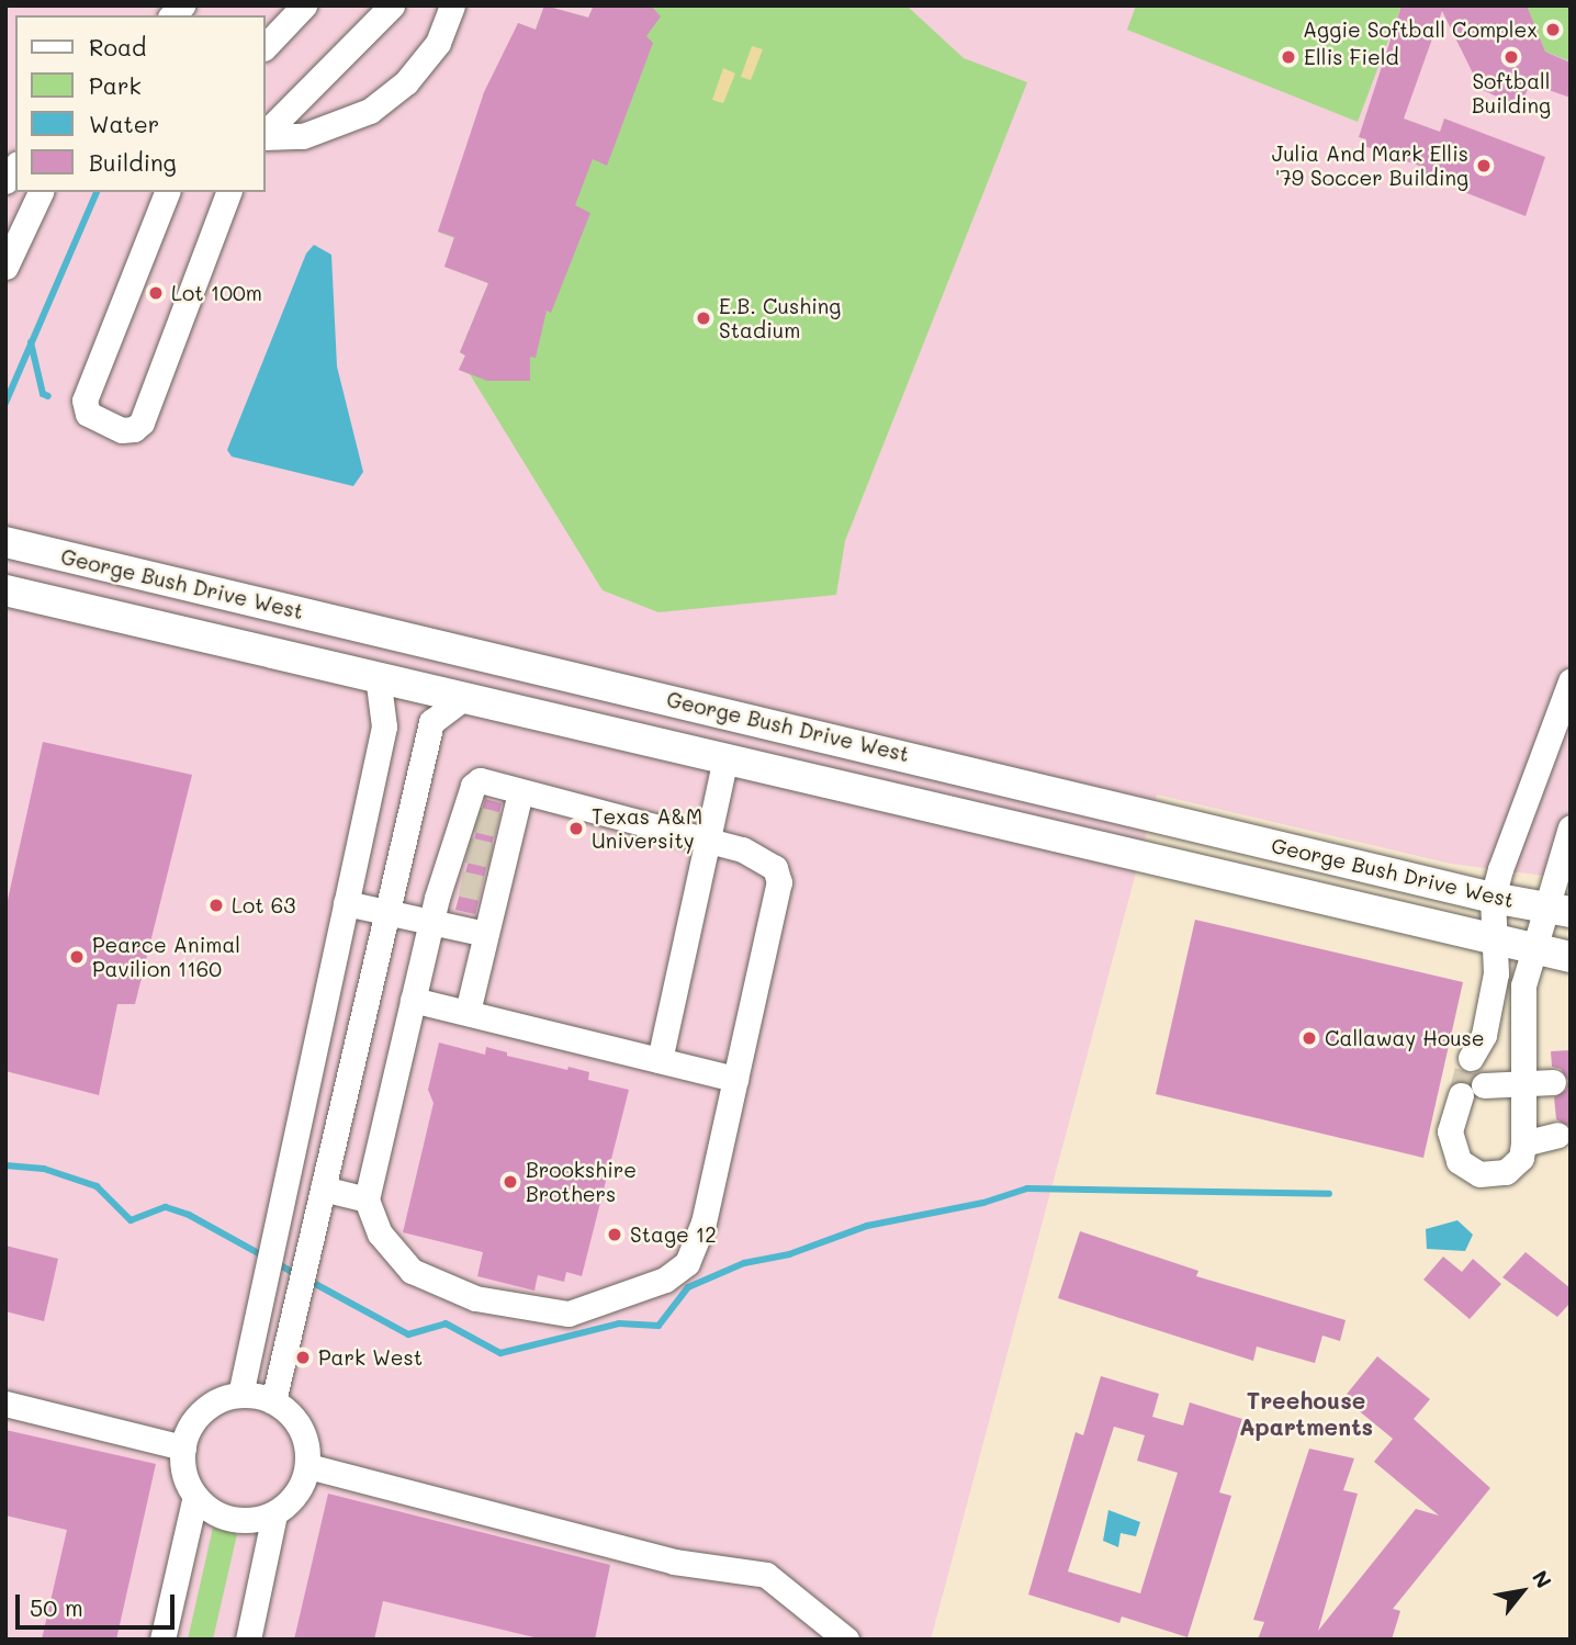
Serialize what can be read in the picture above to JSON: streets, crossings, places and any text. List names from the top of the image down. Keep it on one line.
{"streets":{"main road":["George Bush Drive West"]},"districts":["Treehouse Apartments"],"places":["Aggie Softball Complex","Ellis Field","Softball Building","Julia And Mark Ellis '79 Soccer Building","Lot 100m","E.B. Cushing Stadium","Texas A&M University","Lot 63","Pearce Animal Pavilion 1160","Callaway House","Brookshire Brothers","Stage 12","Park West"],"legend":["Road","Park","Water","Building"],"scale_bar":"50 m","north":"top right"}
